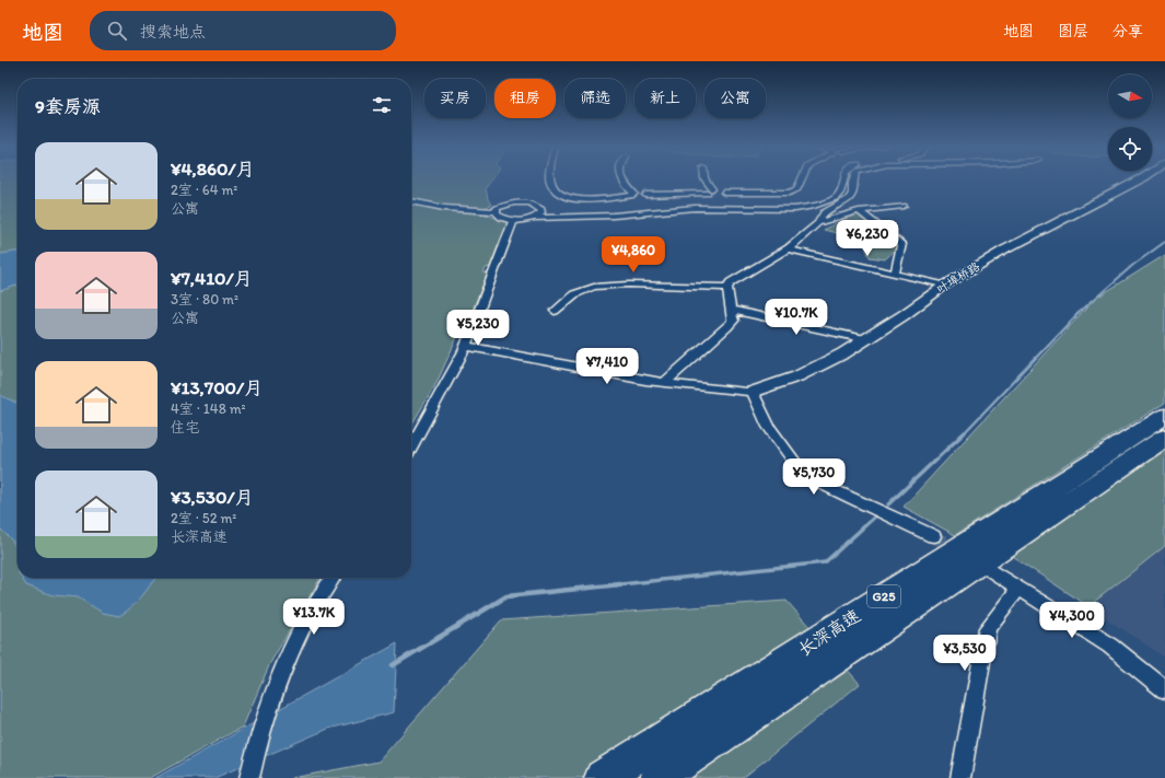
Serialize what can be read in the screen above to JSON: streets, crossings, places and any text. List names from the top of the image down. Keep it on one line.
{"streets":{"highway":["G25","长深高速"],"street":["叶埠桥路"]},"north":"right","page":{"header":"地图","search":"搜索地点","nav":["地图","图层","分享"],"chip":["买房","租房","筛选","新上","公寓"],"heading":"9套房源","list":[{"name":"¥4,860/月","note":"2室 · 64 m² · 公寓"},{"name":"¥7,410/月","note":"3室 · 80 m² · 公寓"},{"name":"¥13,700/月","note":"4室 · 148 m² · 住宅"},{"name":"¥3,530/月","note":"2室 · 52 m² · 长深高速"}],"price":["¥6,230","¥4,860","¥10.7K","¥5,230","¥7,410","¥5,730","¥13.7K","¥4,300","¥3,530"]}}
